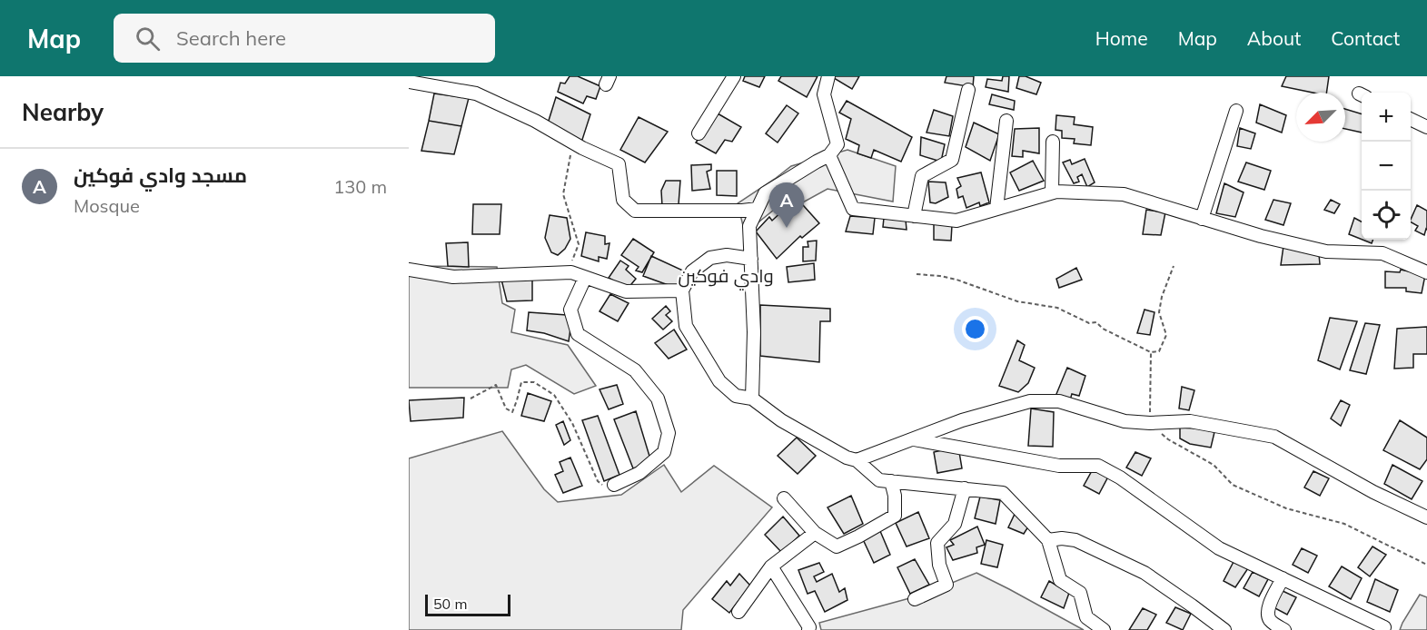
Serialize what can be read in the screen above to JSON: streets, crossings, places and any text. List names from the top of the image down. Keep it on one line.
{"districts":["وادي فوكين"],"scale_bar":"50 m","north":"bottom left","page":{"header":"Map","search":"Search here","nav":["Home","Map","About","Contact"],"heading":"Nearby","map_buttons":["+","−"],"list":[{"mark":"A","name":"مسجد وادي فوكين","note":"Mosque","value":"130 m"}],"pins":"A","scale":"50 m"}}
